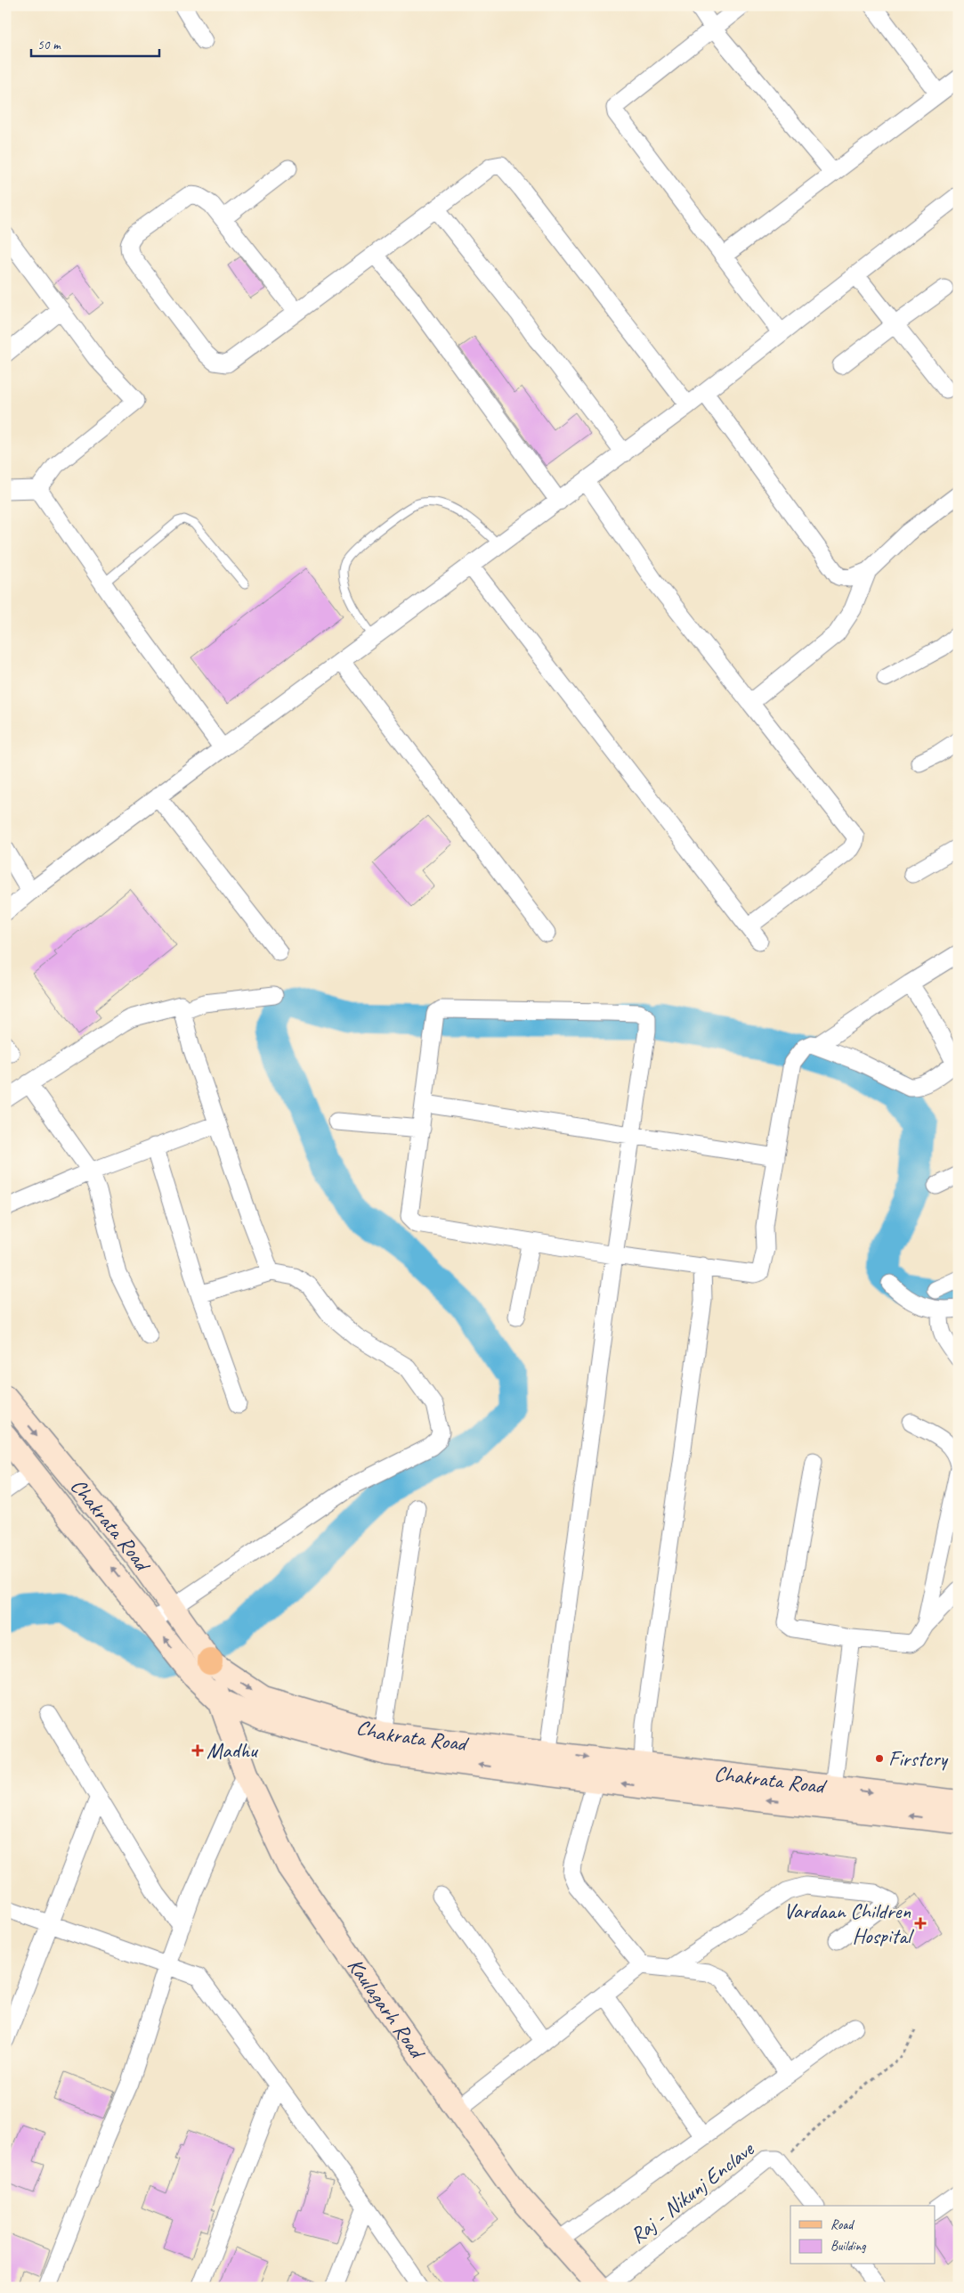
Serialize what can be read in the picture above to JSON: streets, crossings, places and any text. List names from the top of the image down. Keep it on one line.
{"streets":{"main road":["Chakrata Road","Kaulagarh Road"],"street":["Raj - Nikunj Enclave"]},"crossings":[["Chakrata Road","Kaulagarh Road"],["Kaulagarh Road","Raj - Nikunj Enclave"]],"places":{"health":["Madhu","Vardaan Children Hospital"],"other":["Firstcry"]},"legend":["Road","Building"],"scale_bar":"50 m"}
